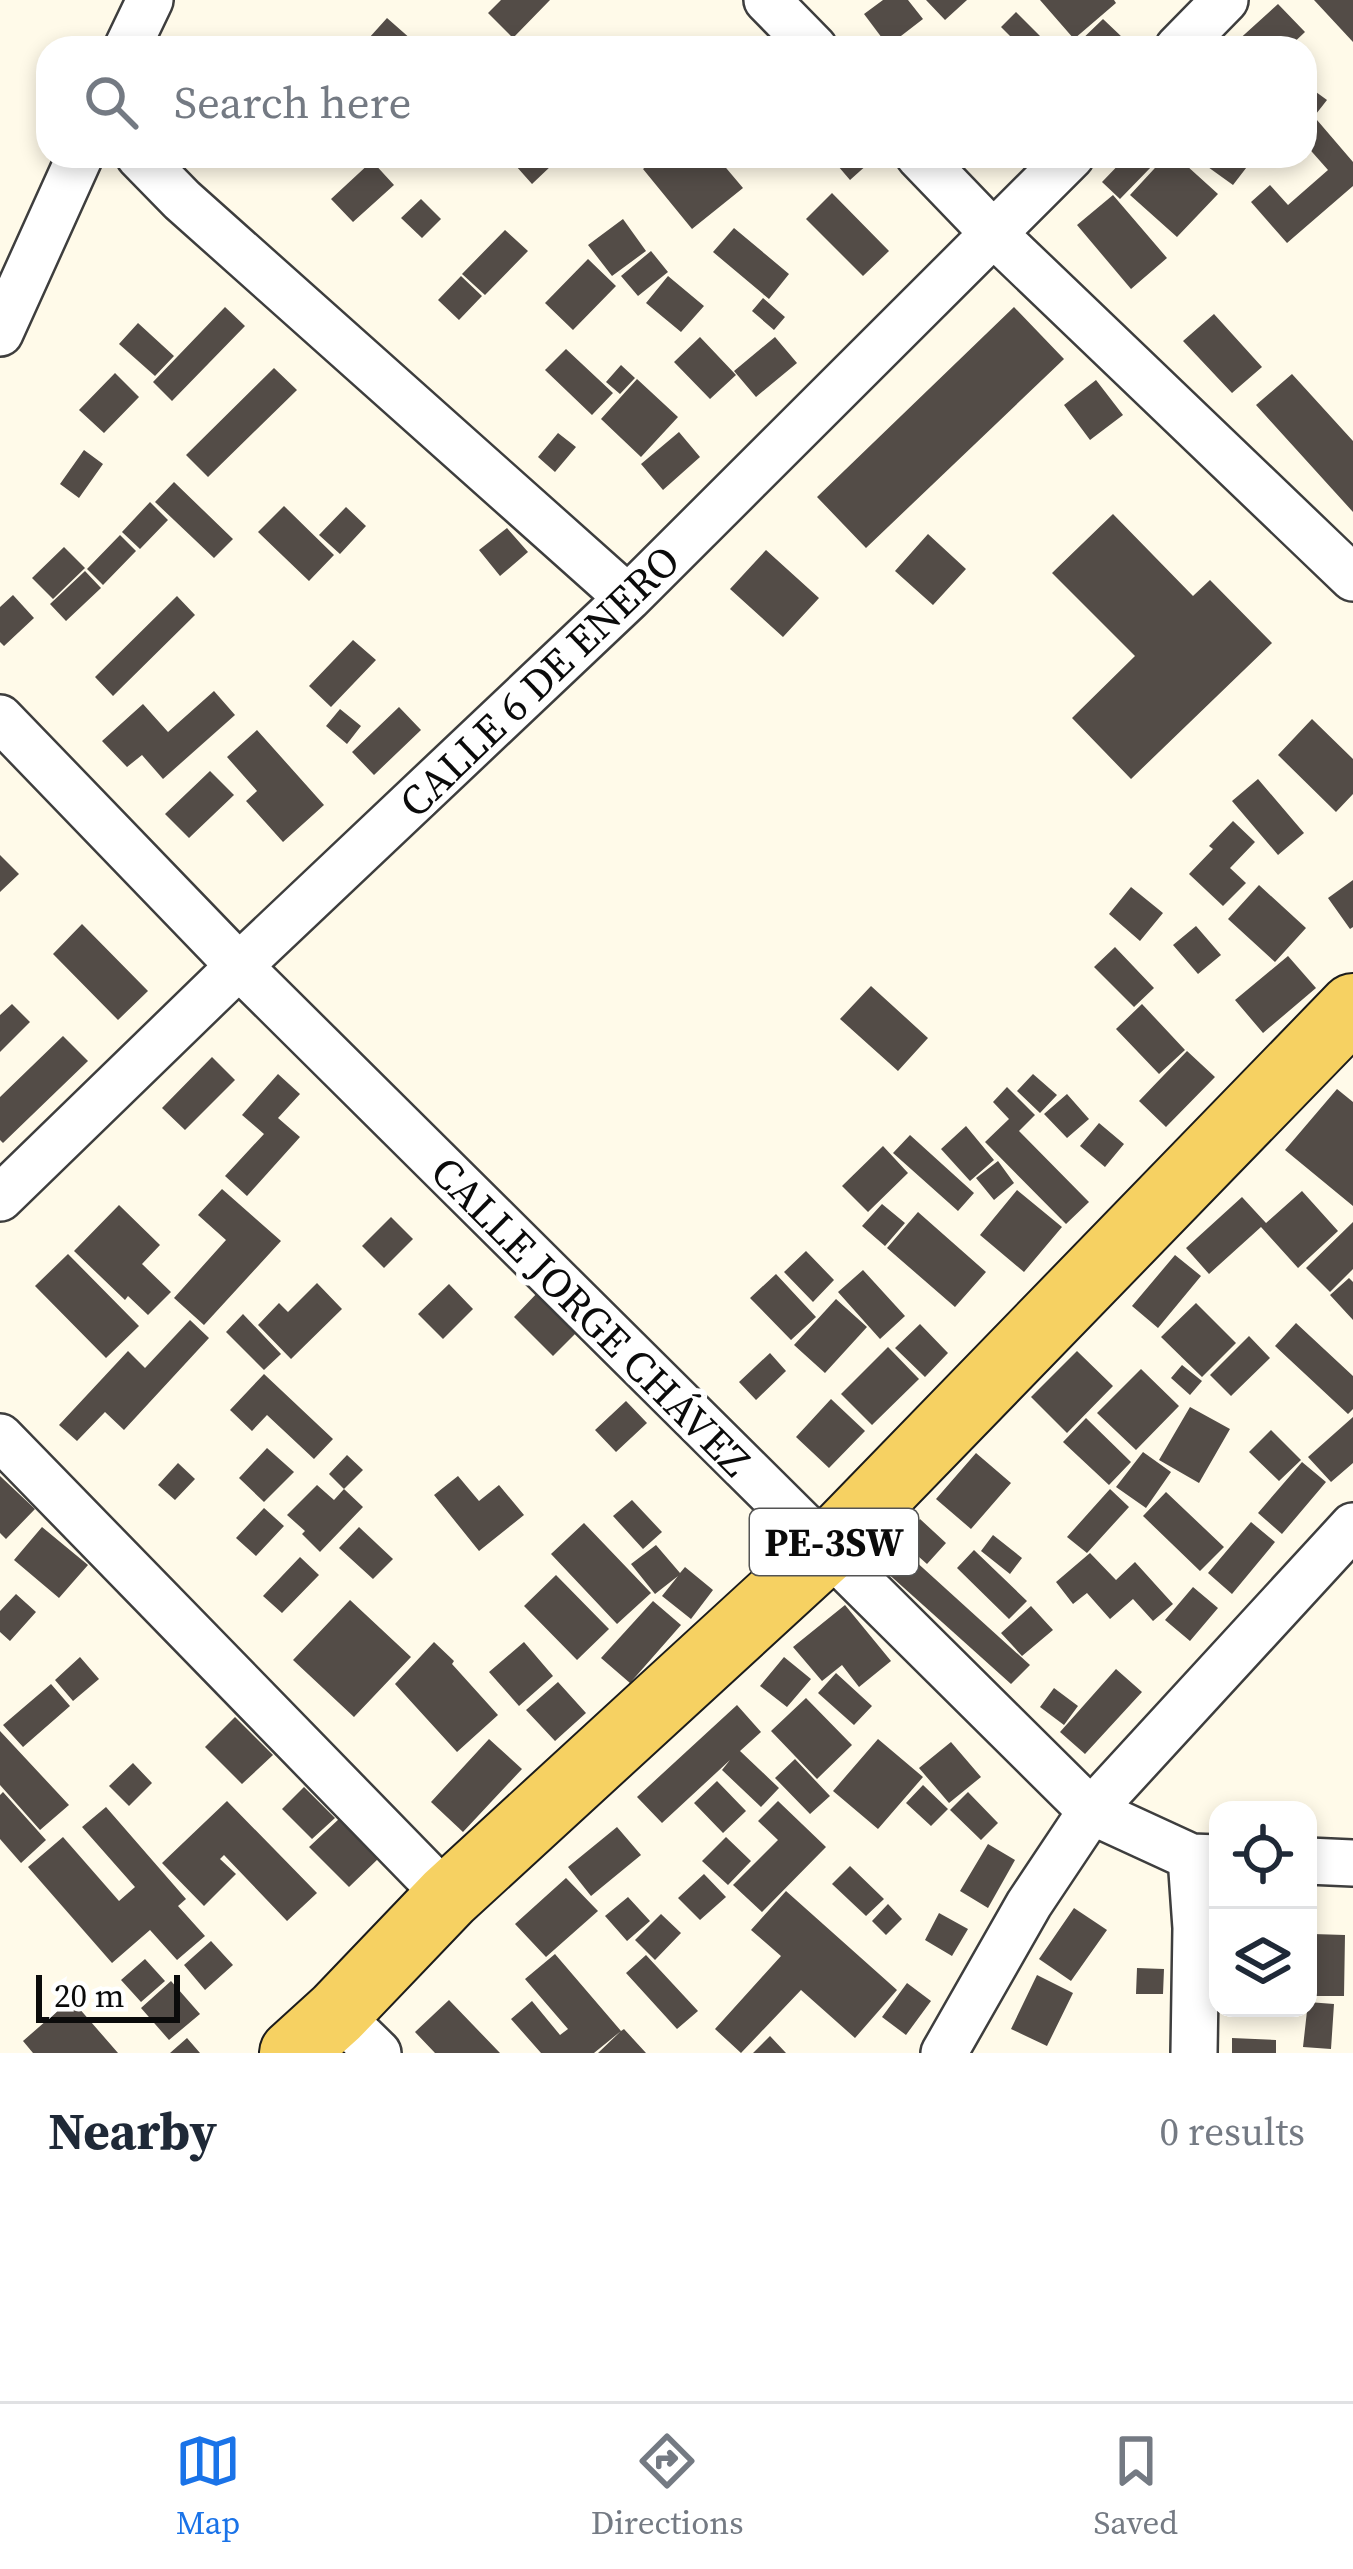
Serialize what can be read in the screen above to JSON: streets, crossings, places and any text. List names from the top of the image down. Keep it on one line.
{"streets":{"main road":["PE-3SW"],"street":["CALLE 6 DE ENERO","CALLE JORGE CHÁVEZ"]},"crossings":[["CALLE 6 DE ENERO","CALLE JORGE CHÁVEZ"],["CALLE JORGE CHÁVEZ","PE-3SW"]],"scale_bar":"20 m","page":{"search":"Search here","scale":"20 m","heading":["Nearby","0 results"],"nav":["Map","Directions","Saved"]}}
